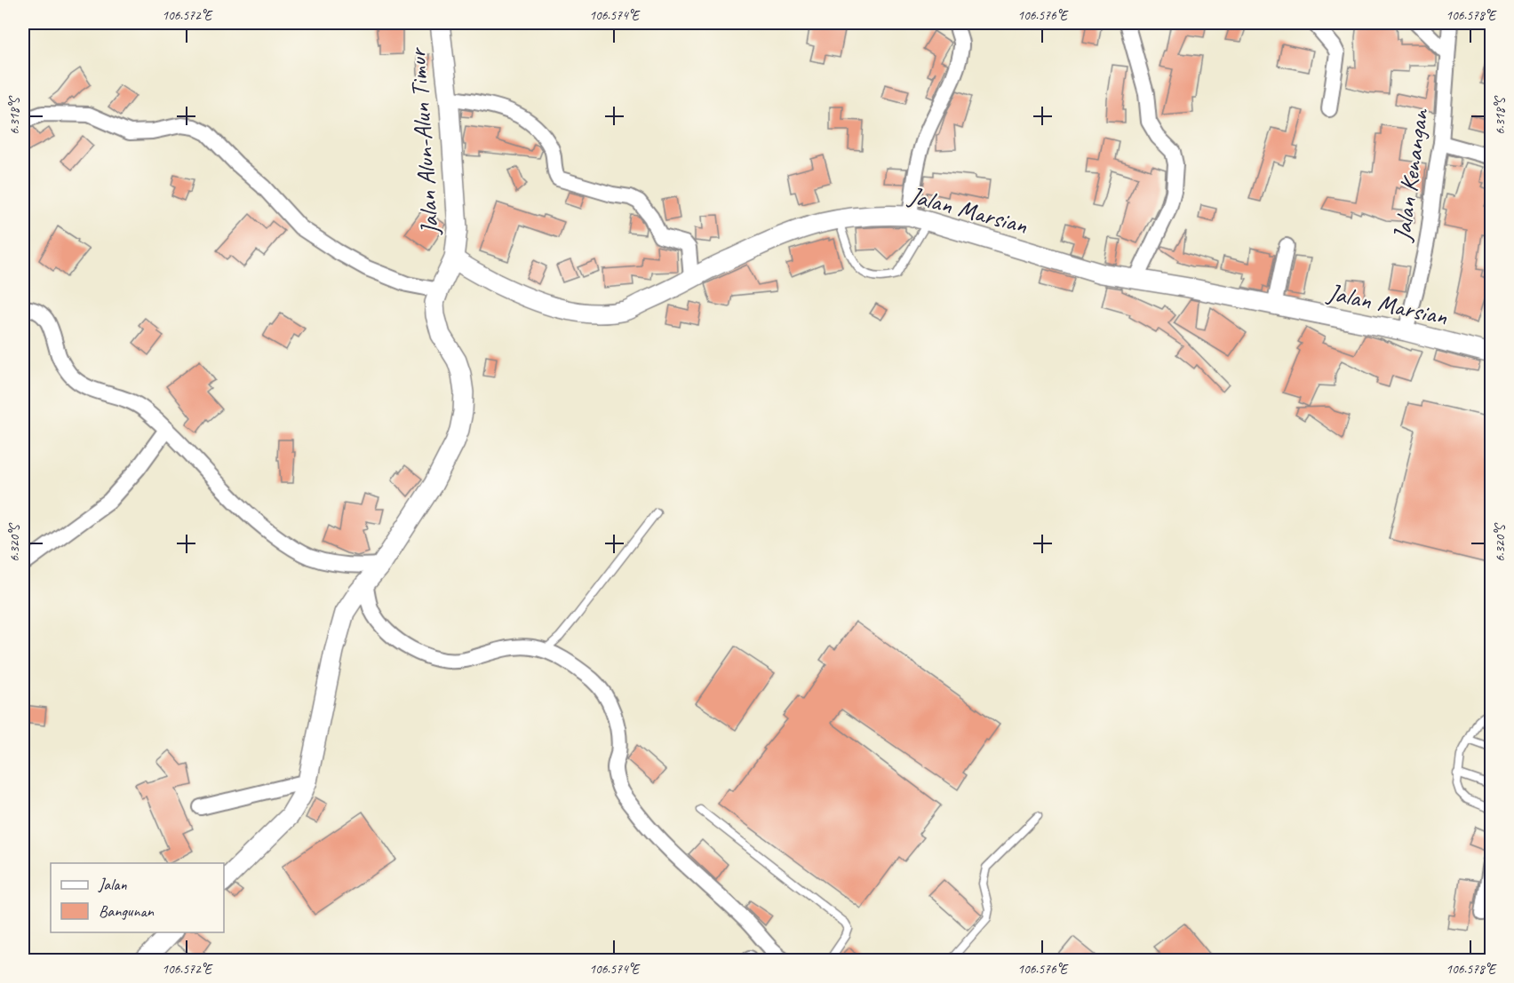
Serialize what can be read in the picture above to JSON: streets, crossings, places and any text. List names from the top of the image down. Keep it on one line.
{"streets":{"street":["Jalan Alun-Alun Timur","Jalan Kenangan","Jalan Marsian"]},"crossings":[["Jalan Alun-Alun Timur","Jalan Marsian"],["Jalan Kenangan","Jalan Marsian"]],"legend":["Jalan","Bangunan"],"coordinates":["106.572°E","106.574°E","106.576°E","106.578°E","6.318°S","6.320°S"]}
